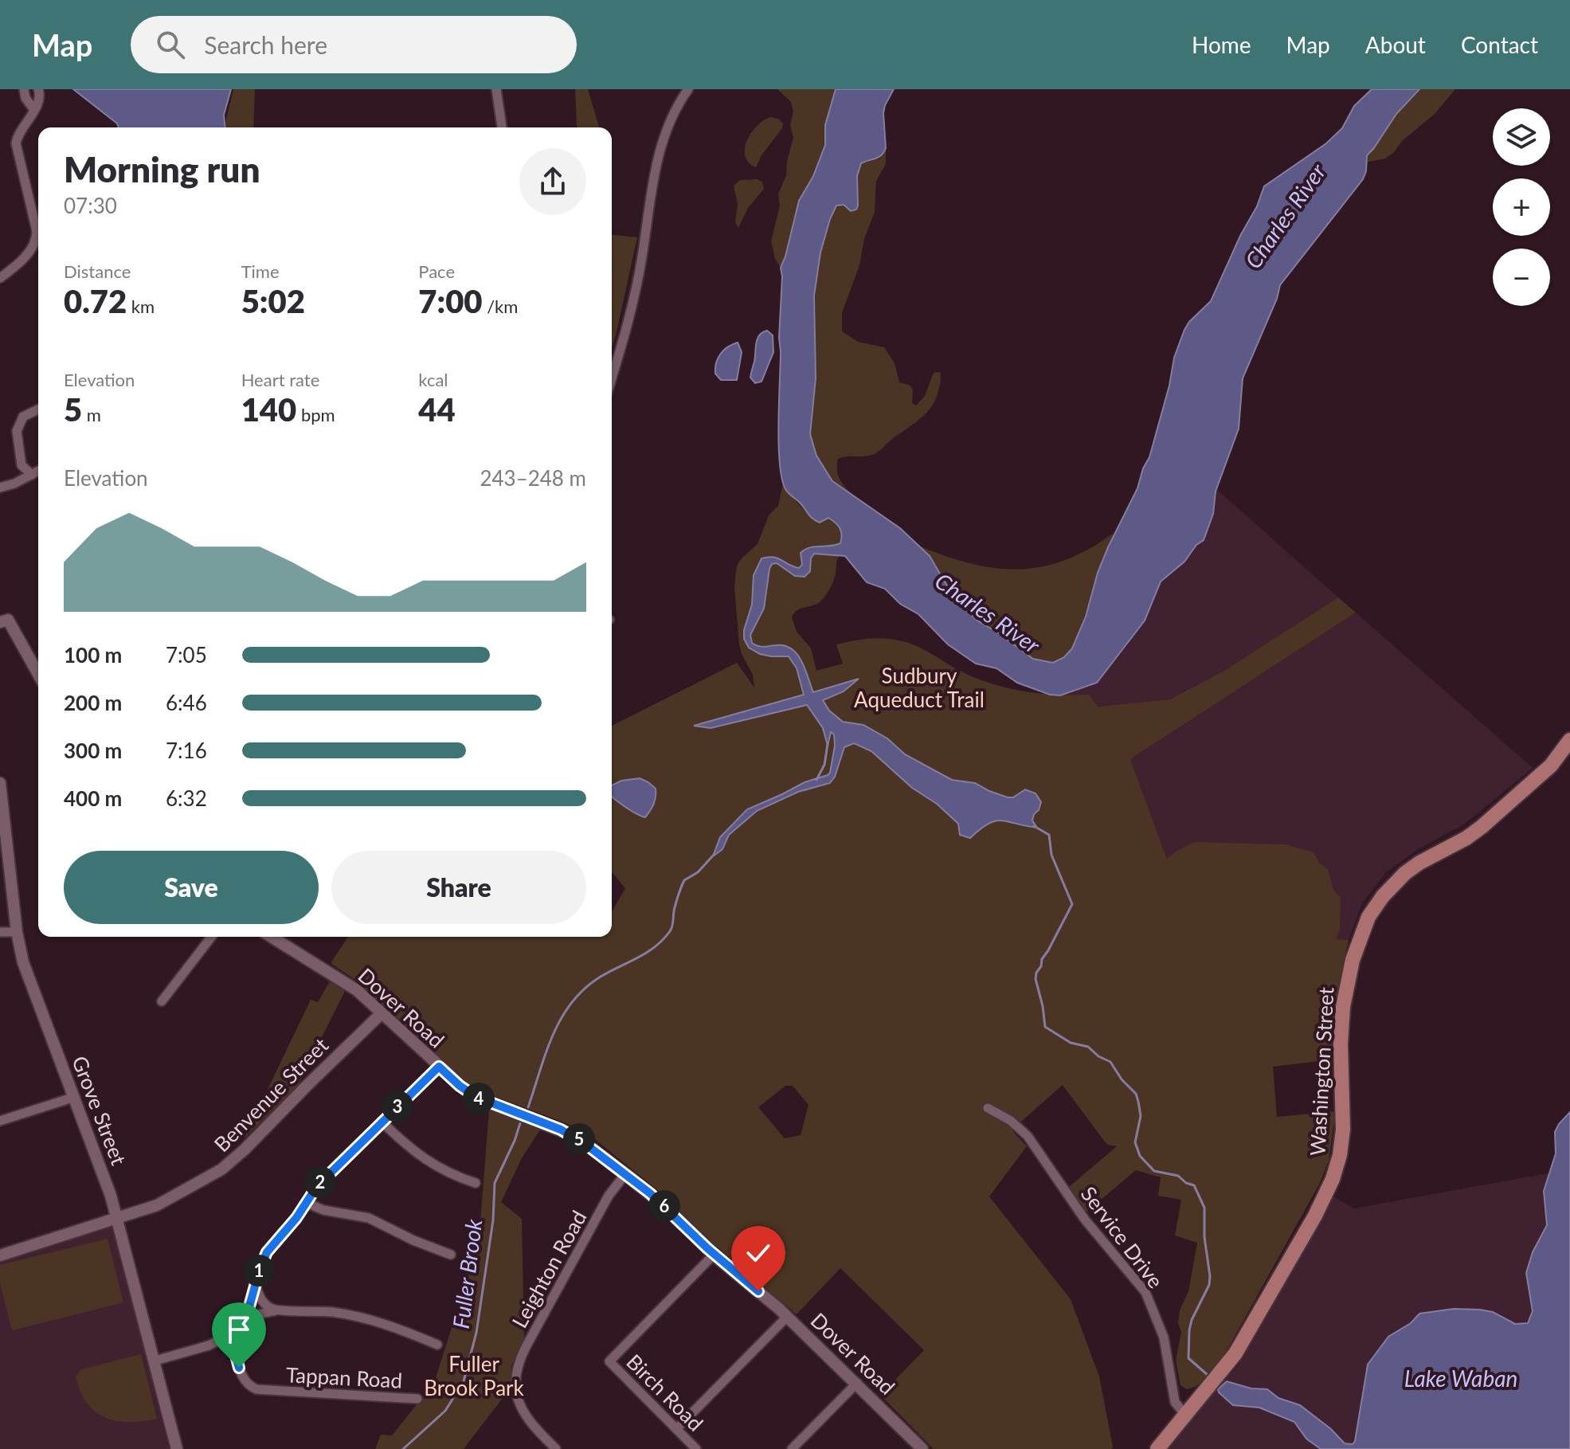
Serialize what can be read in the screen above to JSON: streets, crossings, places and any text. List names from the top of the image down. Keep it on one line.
{"streets":{"main road":["Washington Street"],"street":["Dover Road","Benvenue Street","Grove Street","Service Drive","Leighton Road","Tappan Road","Birch Road"]},"crossings":[["Dover Road","Benvenue Street"],["Dover Road","Leighton Road"],["Dover Road","Birch Road"],["Washington Street","Service Drive"],["Benvenue Street","Grove Street"]],"water":["Charles River","Fuller Brook","Lake Waban"],"parks":["Sudbury Aqueduct Trail","Fuller Brook Park"],"page":{"header":"Map","search":"Search here","nav":["Home","Map","About","Contact"],"map_buttons":["+","−"],"heading":["Morning run","07:30"],"stats":[["Distance","0.72 km"],["Time","5:02"],["Pace","7:00 /km"],["Elevation","5 m"],["Heart rate","140 bpm"],["kcal","44"]],"chart":["Elevation","243–248 m"],"list":[{"name":"100 m","note":"7:05"},{"name":"200 m","note":"6:46"},{"name":"300 m","note":"7:16"},{"name":"400 m","note":"6:32"}],"buttons":["Save","Share"],"pins":["4","3","5","2","6","1"]}}
